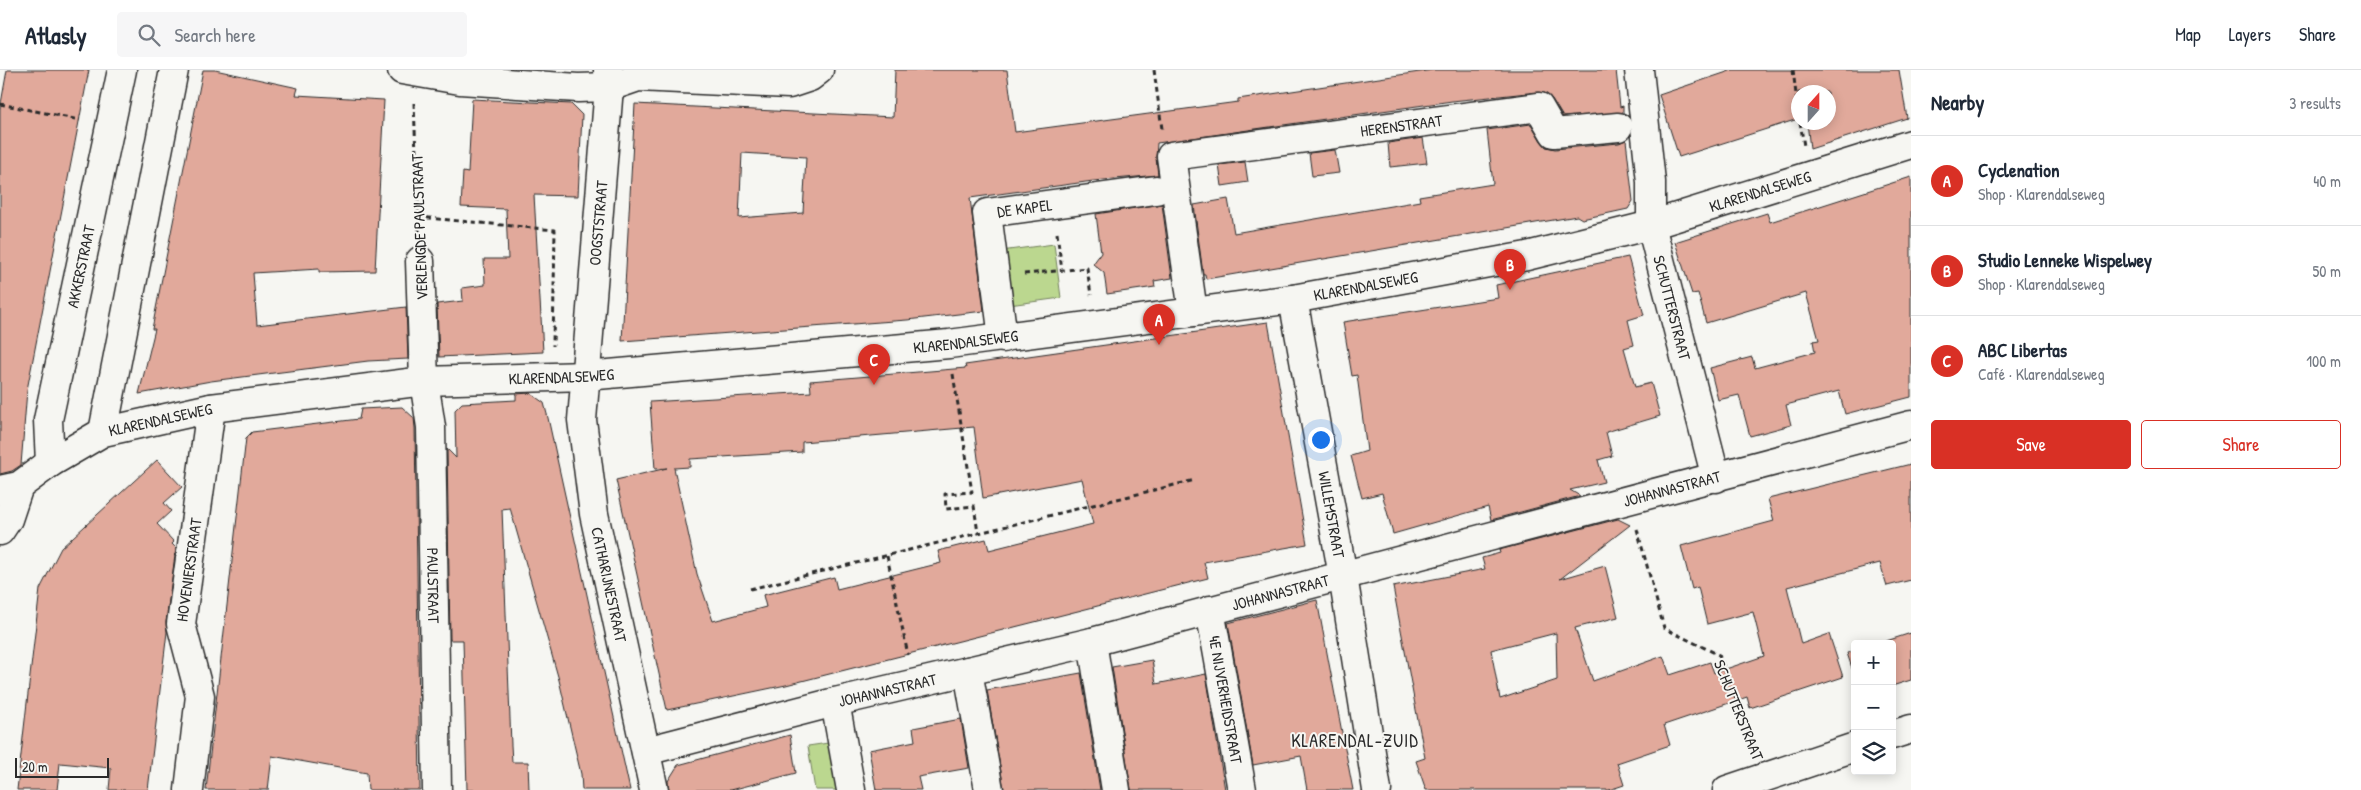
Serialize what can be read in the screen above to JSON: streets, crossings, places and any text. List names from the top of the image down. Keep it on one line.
{"streets":{"street":["HERENSTRAAT","KLARENDALSEWEG","DE KAPEL","OOGSTSTRAAT","VERLENGDE PAULSTRAAT","AKKERSTRAAT","SCHUTTERSTRAAT","JOHANNASTRAAT","WILLEMSTRAAT","HOVENIERSTRAAT","CATHARIJNESTRAAT","PAULSTRAAT","4E NIJVERHEIDSTRAAT"]},"crossings":[["KLARENDALSEWEG","DE KAPEL"],["KLARENDALSEWEG","OOGSTSTRAAT"],["KLARENDALSEWEG","VERLENGDE PAULSTRAAT"],["KLARENDALSEWEG","AKKERSTRAAT"],["KLARENDALSEWEG","SCHUTTERSTRAAT"],["KLARENDALSEWEG","WILLEMSTRAAT"],["KLARENDALSEWEG","HOVENIERSTRAAT"],["KLARENDALSEWEG","CATHARIJNESTRAAT"],["KLARENDALSEWEG","PAULSTRAAT"],["OOGSTSTRAAT","CATHARIJNESTRAAT"],["VERLENGDE PAULSTRAAT","PAULSTRAAT"],["SCHUTTERSTRAAT","JOHANNASTRAAT"],["JOHANNASTRAAT","WILLEMSTRAAT"],["JOHANNASTRAAT","CATHARIJNESTRAAT"],["JOHANNASTRAAT","4E NIJVERHEIDSTRAAT"]],"districts":["KLARENDAL-ZUID"],"scale_bar":"20 m","north":"top","page":{"header":"Atlasly","search":"Search here","nav":["Map","Layers","Share"],"heading":["Nearby","3 results"],"list":[{"mark":"A","name":"Cyclenation","note":"Shop · Klarendalseweg","value":"40 m"},{"mark":"B","name":"Studio Lenneke Wispelwey","note":"Shop · Klarendalseweg","value":"50 m"},{"mark":"C","name":"ABC Libertas","note":"Café · Klarendalseweg","value":"100 m"}],"pins":["B","A","C"],"buttons":["Save","Share"],"map_buttons":["+","−"],"scale":"20 m"}}
